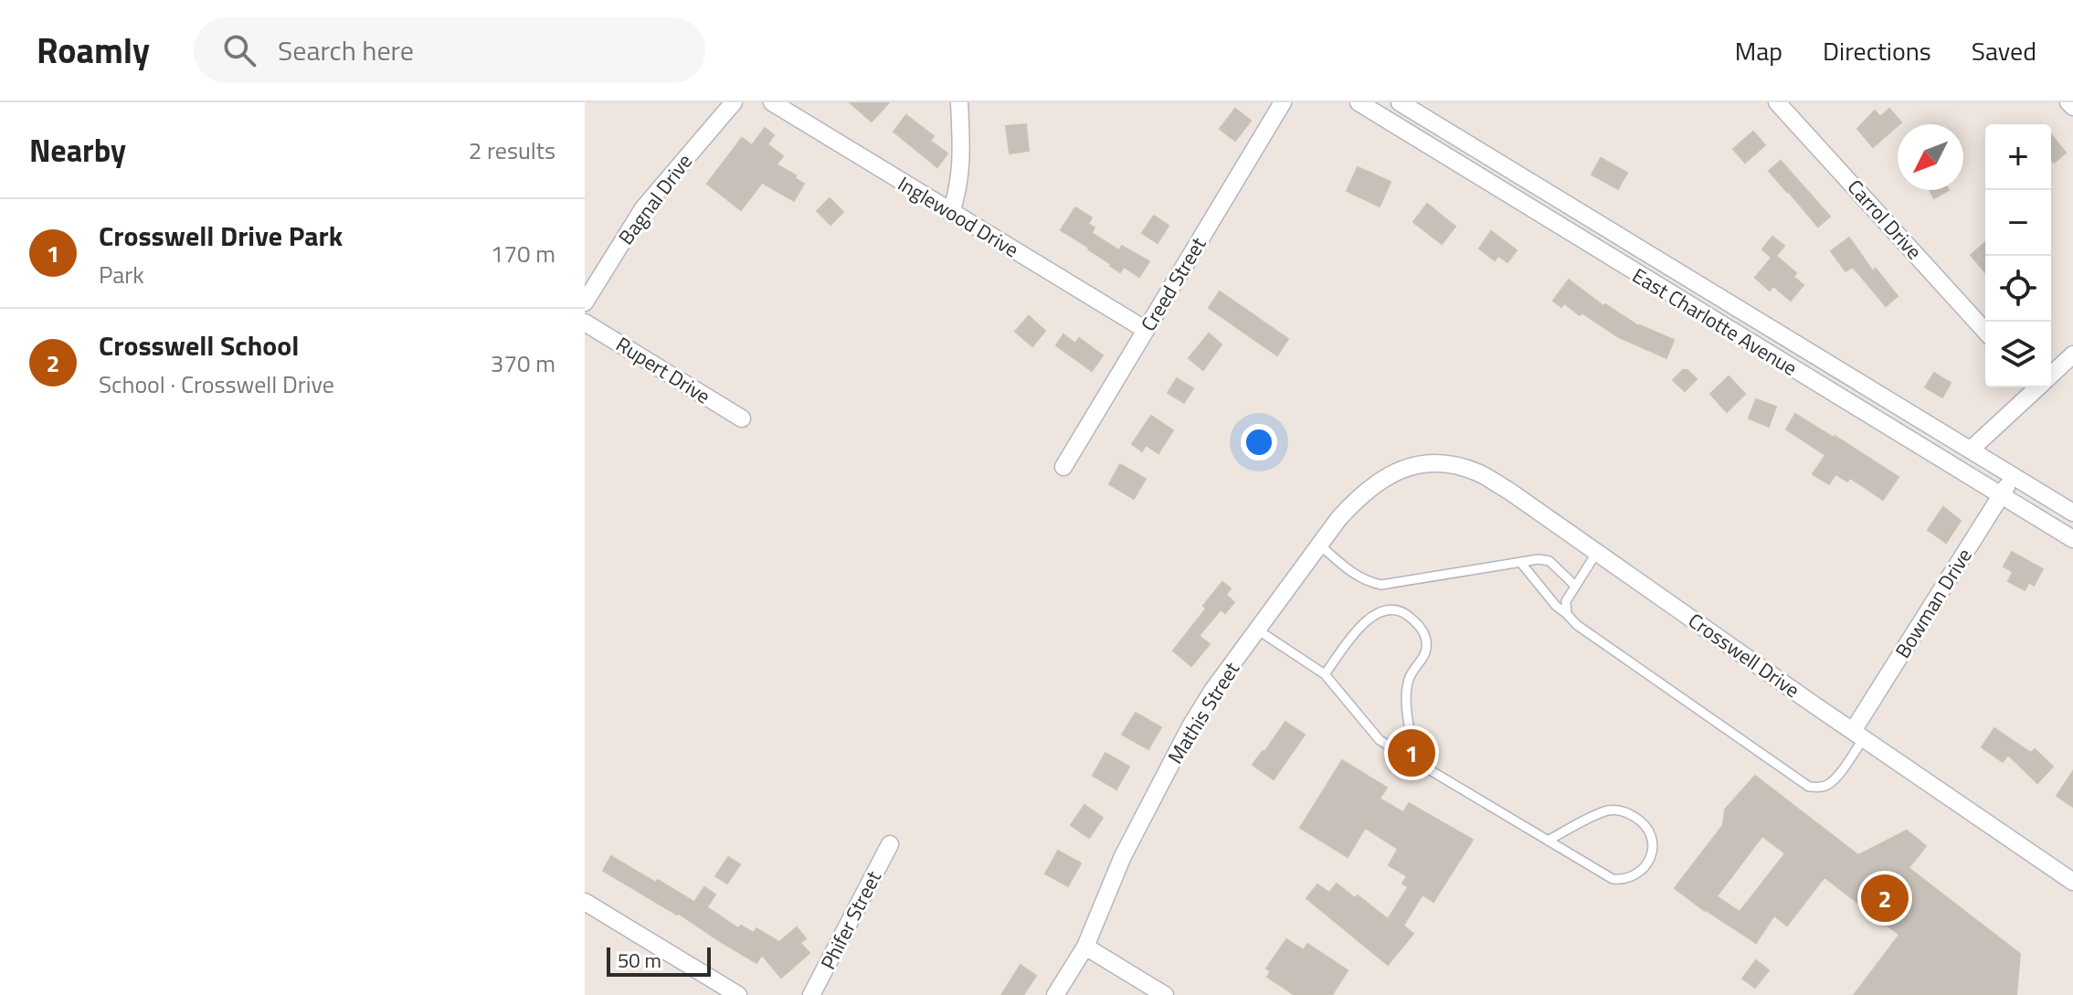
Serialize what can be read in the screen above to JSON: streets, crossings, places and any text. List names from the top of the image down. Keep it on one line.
{"streets":{"street":["Bagnal Drive","Inglewood Drive","Carrol Drive","Creed Street","East Charlotte Avenue","Rupert Drive","Bowman Drive","Crosswell Drive","Mathis Street","Phifer Street"]},"crossings":[["Inglewood Drive","Creed Street"],["East Charlotte Avenue","Bowman Drive"],["Bowman Drive","Crosswell Drive"],["Crosswell Drive","Mathis Street"]],"scale_bar":"50 m","north":"bottom left","page":{"header":"Roamly","search":"Search here","nav":["Map","Directions","Saved"],"heading":["Nearby","2 results"],"map_buttons":["+","−"],"list":[{"mark":"1","name":"Crosswell Drive Park","note":"Park","value":"170 m"},{"mark":"2","name":"Crosswell School","note":"School · Crosswell Drive","value":"370 m"}],"pins":["1","2"],"scale":"50 m"}}
